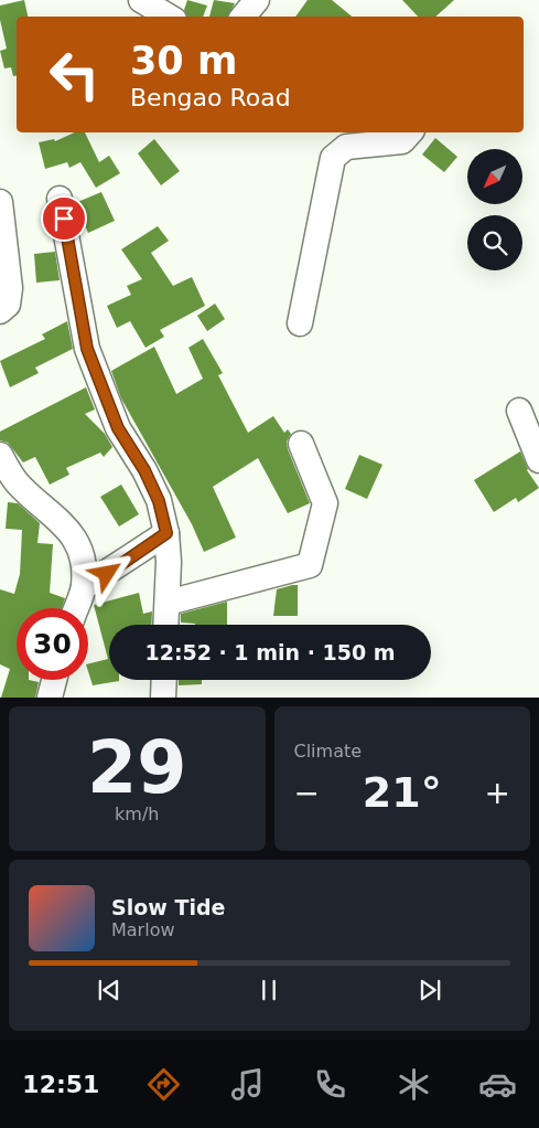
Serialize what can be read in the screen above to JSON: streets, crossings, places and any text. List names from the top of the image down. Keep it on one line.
{"north":"bottom left","page":{"turn":["30 m","Bengao Road"],"limit":"30","trip":"12:52 · 1 min · 150 m","tile":[["29","km/h"],"Climate"],"heat":["−","21°","+"],"song":["Slow Tide","Marlow"],"tabs":"12:51"}}
